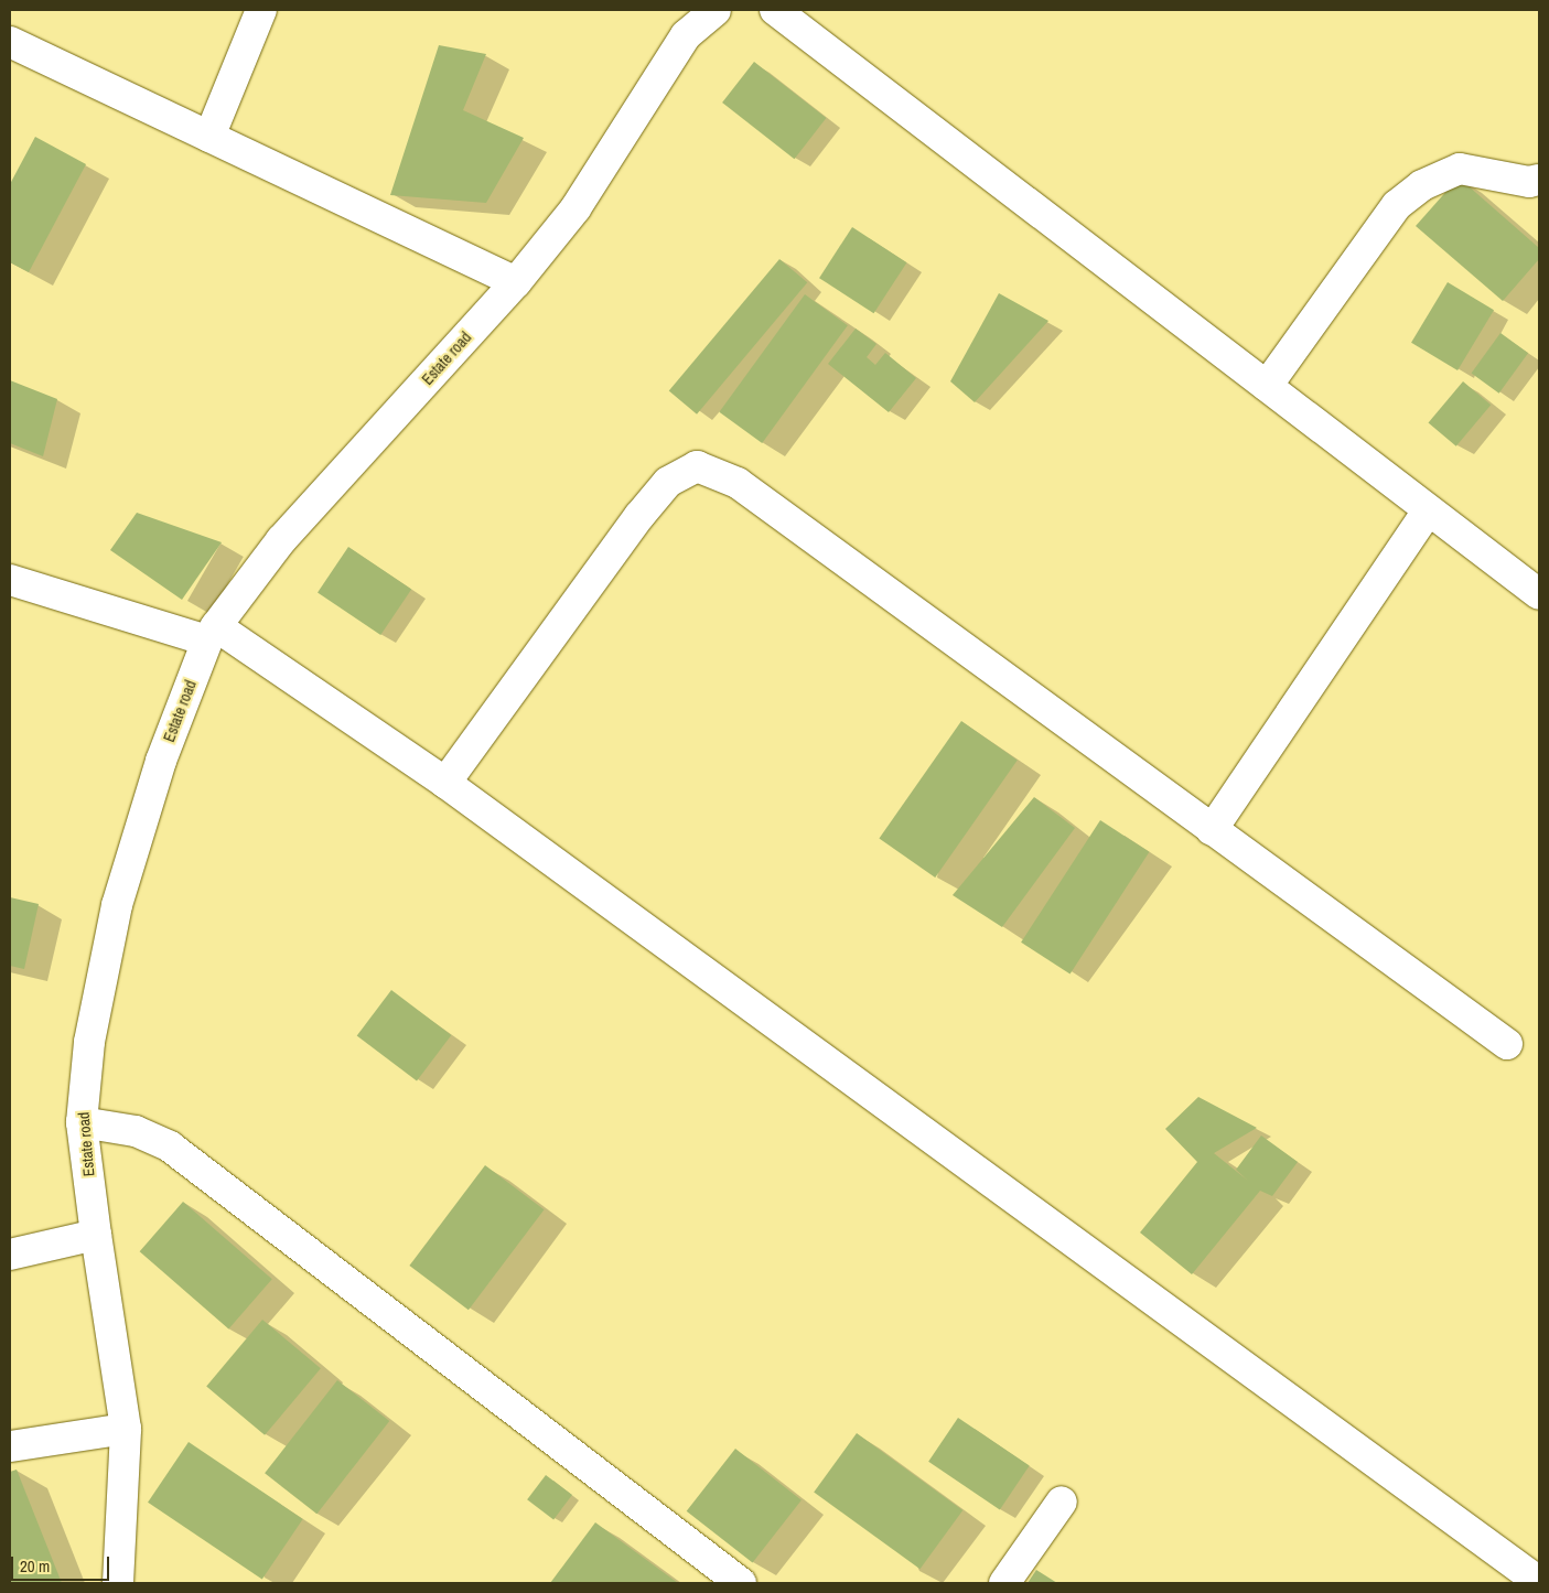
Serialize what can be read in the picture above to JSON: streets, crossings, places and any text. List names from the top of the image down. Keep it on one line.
{"streets":{"street":["Estate road"]},"scale_bar":"20 m"}
